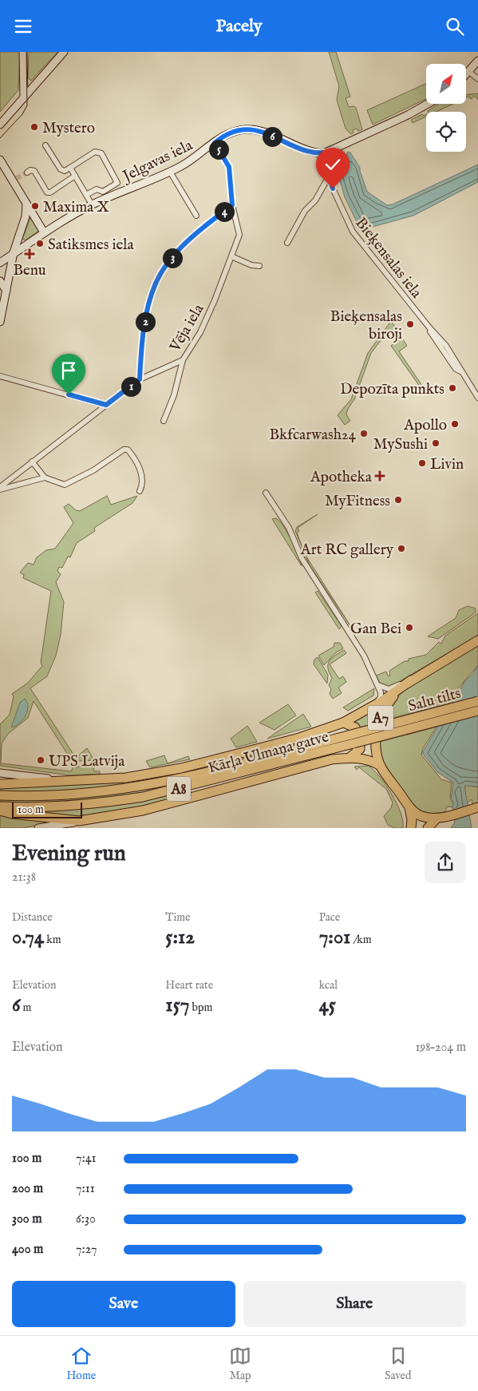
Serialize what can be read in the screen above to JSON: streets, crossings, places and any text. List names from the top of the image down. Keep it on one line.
{"streets":{"highway":["Salu tilts","A7","Kārļa Ulmaņa gatve","A8"],"street":["Jelgavas iela","Bieķensalas iela","Vēja iela"]},"crossings":[["Jelgavas iela","Bieķensalas iela"],["Jelgavas iela","Vēja iela"],["Salu tilts","Kārļa Ulmaņa gatve"]],"places":{"other":["Mystero","Maxima X","Satiksmes iela","Bieķensalas biroji","Depozīta punkts","Apollo","Bkfcarwash24","MySushi","Livin","MyFitness","Art RC gallery","Gan Bei","UPS Latvija"],"health":["Benu","Apotheka"]},"scale_bar":"100 m","north":"top right","page":{"header":"Pacely","pins":["6","5","4","3","2","1"],"scale":"100 m","heading":["Evening run","21:38"],"stats":[["Distance","0.74 km"],["Time","5:12"],["Pace","7:01 /km"],["Elevation","6 m"],["Heart rate","157 bpm"],["kcal","45"]],"chart":["Elevation","198–204 m"],"list":[{"name":"100 m","note":"7:41"},{"name":"200 m","note":"7:11"},{"name":"300 m","note":"6:30"},{"name":"400 m","note":"7:27"}],"buttons":["Save","Share"],"tabs":["Home","Map","Saved"]}}
